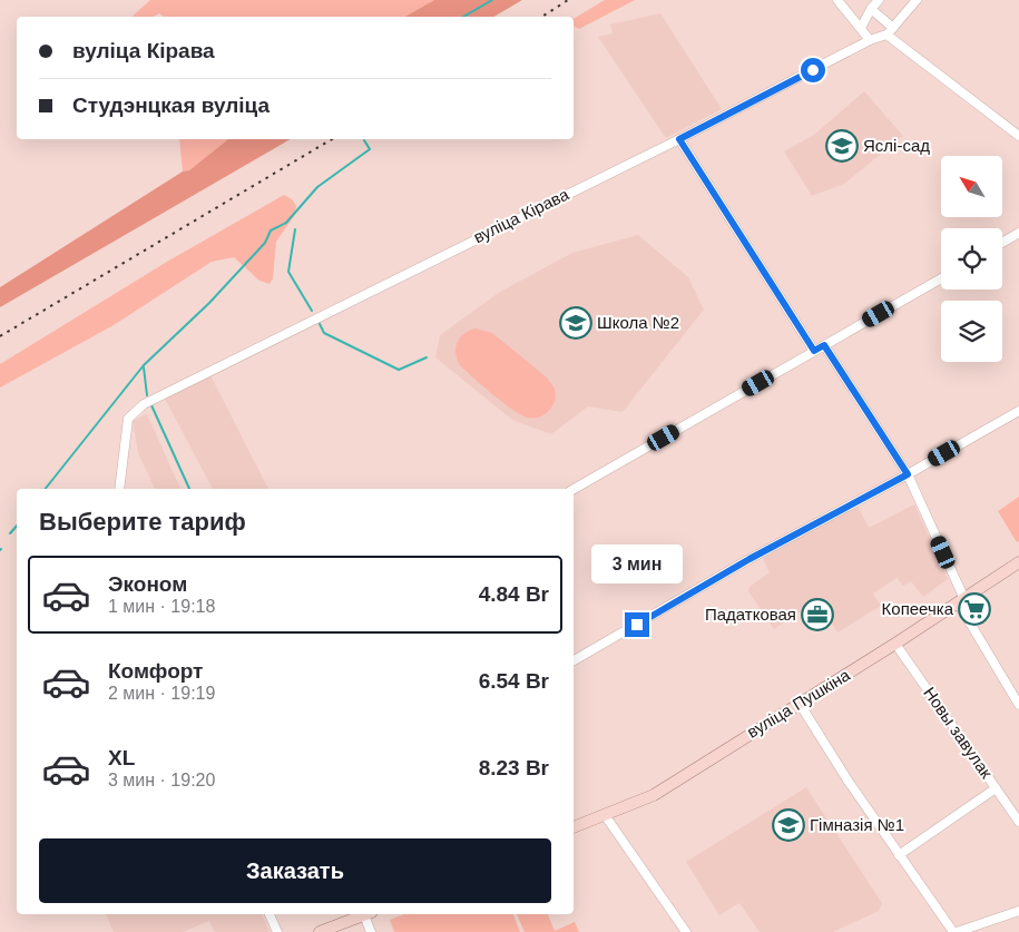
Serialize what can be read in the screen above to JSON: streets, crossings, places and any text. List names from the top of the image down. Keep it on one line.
{"streets":{"main road":["вуліца Пушкіна"],"street":["вуліца Кірава","Новы завулак"]},"crossings":[["вуліца Пушкіна","Новы завулак"]],"places":{"school or university":["Яслі-сад","Школа №2","Гімназія №1"],"supermarket":["Копеечка"],"office":["Падатковая"]},"north":"top left","page":{"banner":["вуліца Кірава","Студэнцкая вуліца"],"heading":"Выберите тариф","bubble":"3 мин","list":[{"name":"Эконом","note":"1 мин · 19:18","value":"4.84 Br"},{"name":"Комфорт","note":"2 мин · 19:19","value":"6.54 Br"},{"name":"XL","note":"3 мин · 19:20","value":"8.23 Br"}],"buttons":"Заказать"}}
